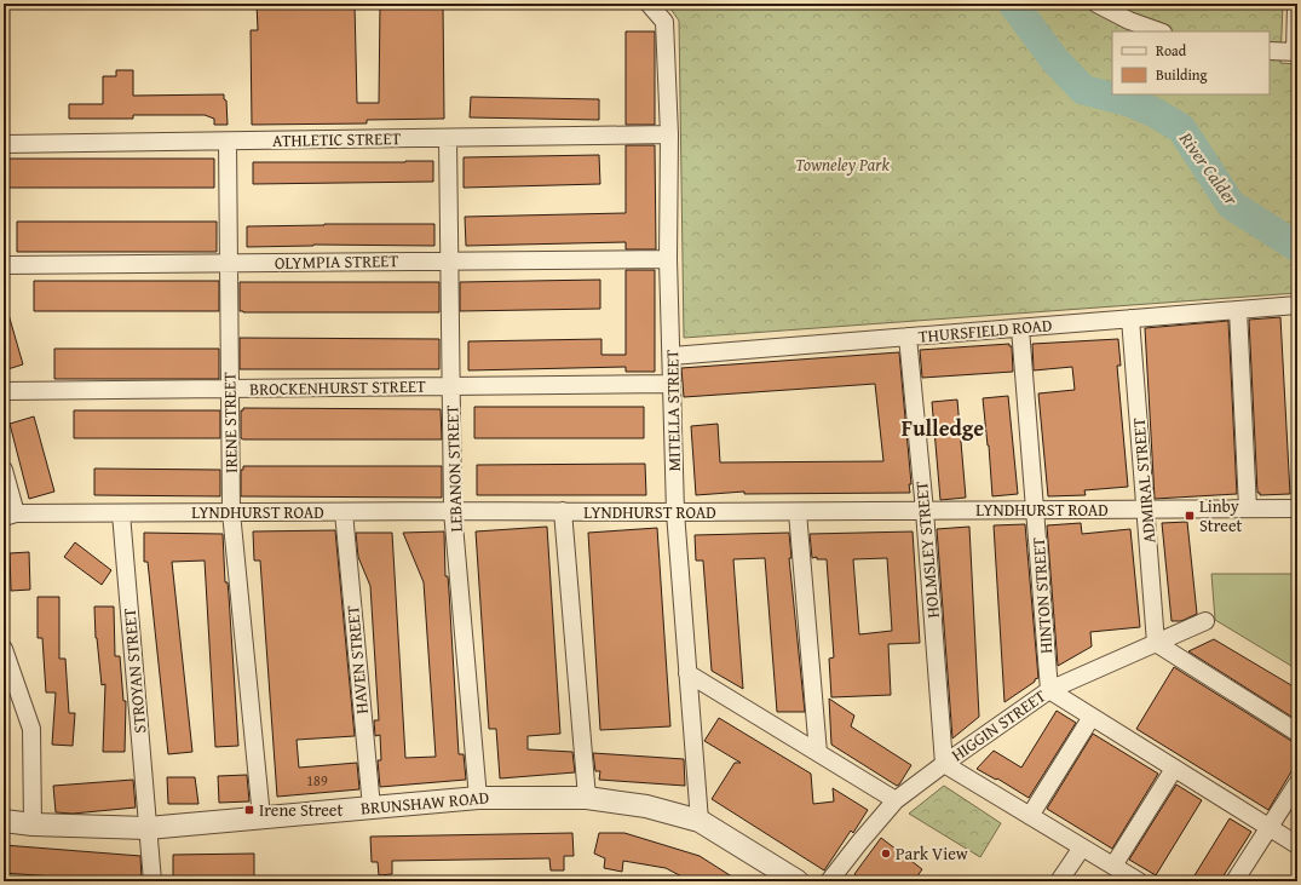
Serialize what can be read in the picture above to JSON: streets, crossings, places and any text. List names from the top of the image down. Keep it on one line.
{"streets":{"street":["ATHLETIC STREET","OLYMPIA STREET","THURSFIELD ROAD","BROCKENHURST STREET","MITELLA STREET","IRENE STREET","LEBANON STREET","ADMIRAL STREET","LYNDHURST ROAD","HOLMSLEY STREET","HINTON STREET","HAVEN STREET","STROYAN STREET","HIGGIN STREET","BRUNSHAW ROAD"]},"crossings":[["ATHLETIC STREET","MITELLA STREET"],["ATHLETIC STREET","IRENE STREET"],["ATHLETIC STREET","LEBANON STREET"],["OLYMPIA STREET","MITELLA STREET"],["OLYMPIA STREET","IRENE STREET"],["OLYMPIA STREET","LEBANON STREET"],["THURSFIELD ROAD","MITELLA STREET"],["THURSFIELD ROAD","ADMIRAL STREET"],["THURSFIELD ROAD","HOLMSLEY STREET"],["THURSFIELD ROAD","HINTON STREET"],["BROCKENHURST STREET","MITELLA STREET"],["BROCKENHURST STREET","IRENE STREET"],["BROCKENHURST STREET","LEBANON STREET"],["MITELLA STREET","LYNDHURST ROAD"],["MITELLA STREET","BRUNSHAW ROAD"],["IRENE STREET","LYNDHURST ROAD"],["IRENE STREET","BRUNSHAW ROAD"],["LEBANON STREET","LYNDHURST ROAD"],["LEBANON STREET","BRUNSHAW ROAD"],["ADMIRAL STREET","LYNDHURST ROAD"],["ADMIRAL STREET","HIGGIN STREET"],["LYNDHURST ROAD","HOLMSLEY STREET"],["LYNDHURST ROAD","HINTON STREET"],["LYNDHURST ROAD","HAVEN STREET"],["LYNDHURST ROAD","STROYAN STREET"],["HOLMSLEY STREET","HIGGIN STREET"],["HINTON STREET","HIGGIN STREET"],["HAVEN STREET","BRUNSHAW ROAD"],["STROYAN STREET","BRUNSHAW ROAD"]],"districts":["Fulledge"],"water":["River Calder"],"parks":["Towneley Park"],"places":{"transit":["Linby Street","Irene Street"],"other":["Park View"]},"house_numbers":["189"],"legend":["Road","Building"]}
